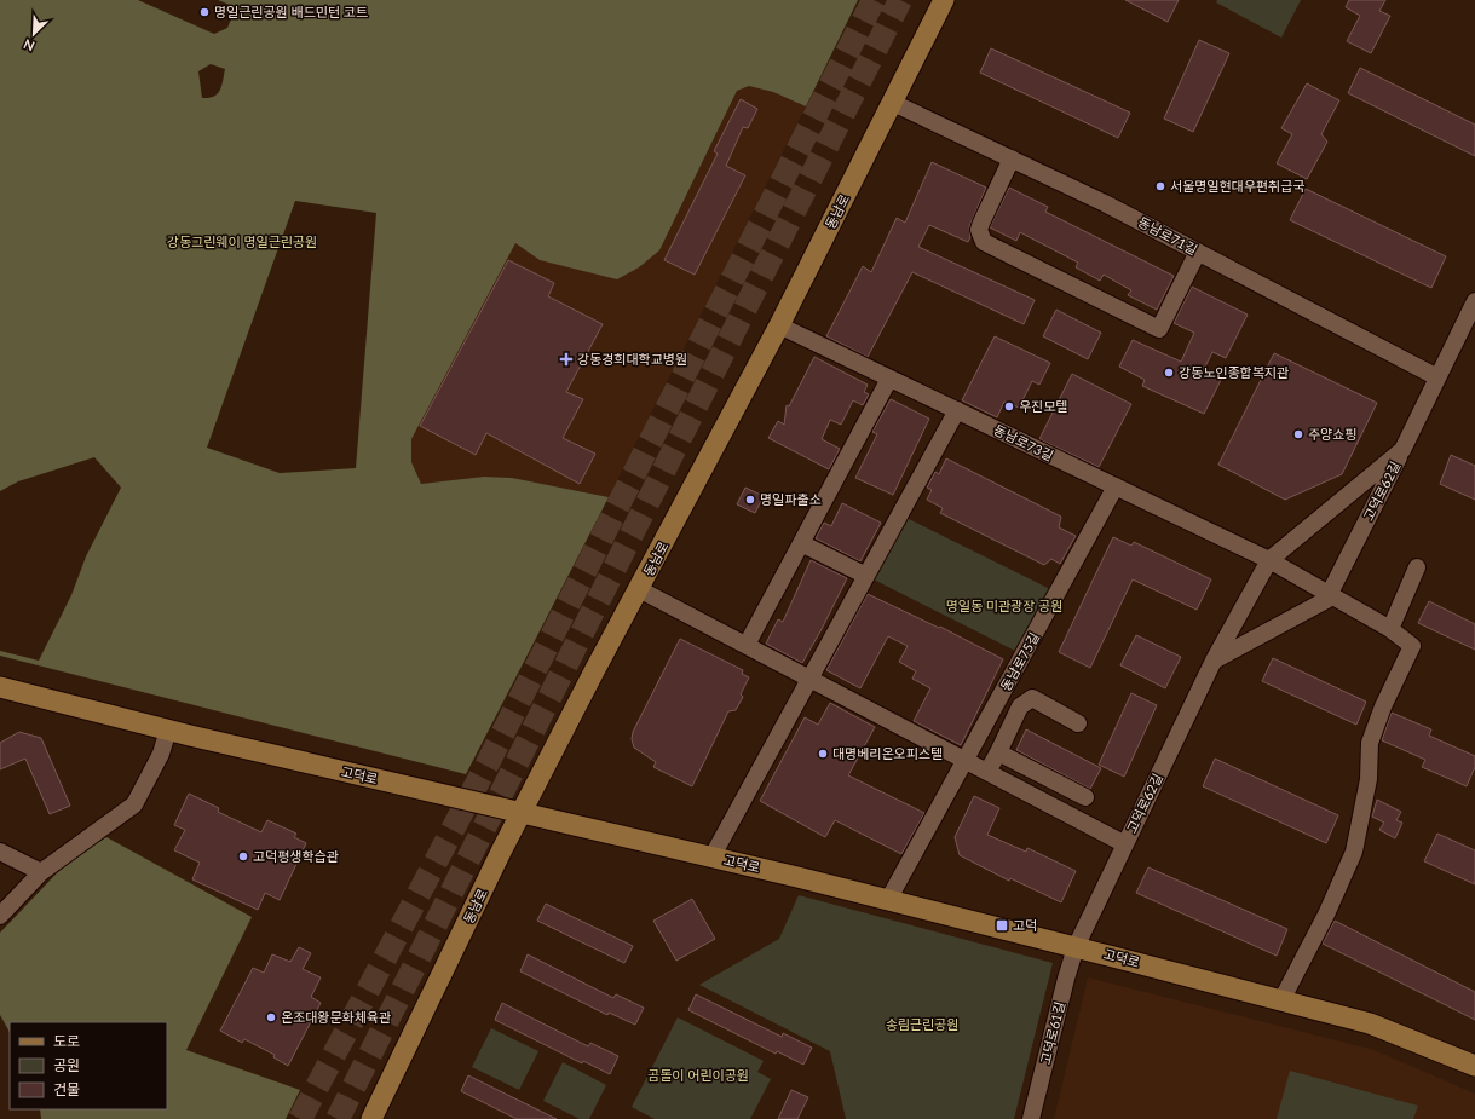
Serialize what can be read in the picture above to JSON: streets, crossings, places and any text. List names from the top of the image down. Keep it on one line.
{"streets":{"main road":["동남로","고덕로"],"street":["동남로71길","동남로73길","고덕로62길","동남로75길","고덕로61길"]},"crossings":[["동남로","동남로71길"],["동남로","동남로73길"],["동남로","고덕로"],["동남로71길","고덕로62길"],["동남로73길","고덕로62길"],["동남로73길","동남로75길"],["동남로73길","고덕로"],["고덕로62길","고덕로"],["고덕로62길","고덕로61길"],["동남로75길","고덕로"],["고덕로","고덕로61길"]],"parks":["강동그린웨이 명일근린공원","명일동 미관광장 공원","송림근린공원","곰돌이 어린이공원"],"places":{"other":["명일근린공원 배드민턴 코트","서울명일현대우편취급국","강동노인종합복지관","우진모텔","주양쇼핑","명일파출소","대명베리온오피스텔","고덕평생학습관","온조대왕문화체육관"],"health":["강동경희대학교병원"],"transit":["고덕"]},"legend":["도로","공원","건물"],"north":"bottom left"}
